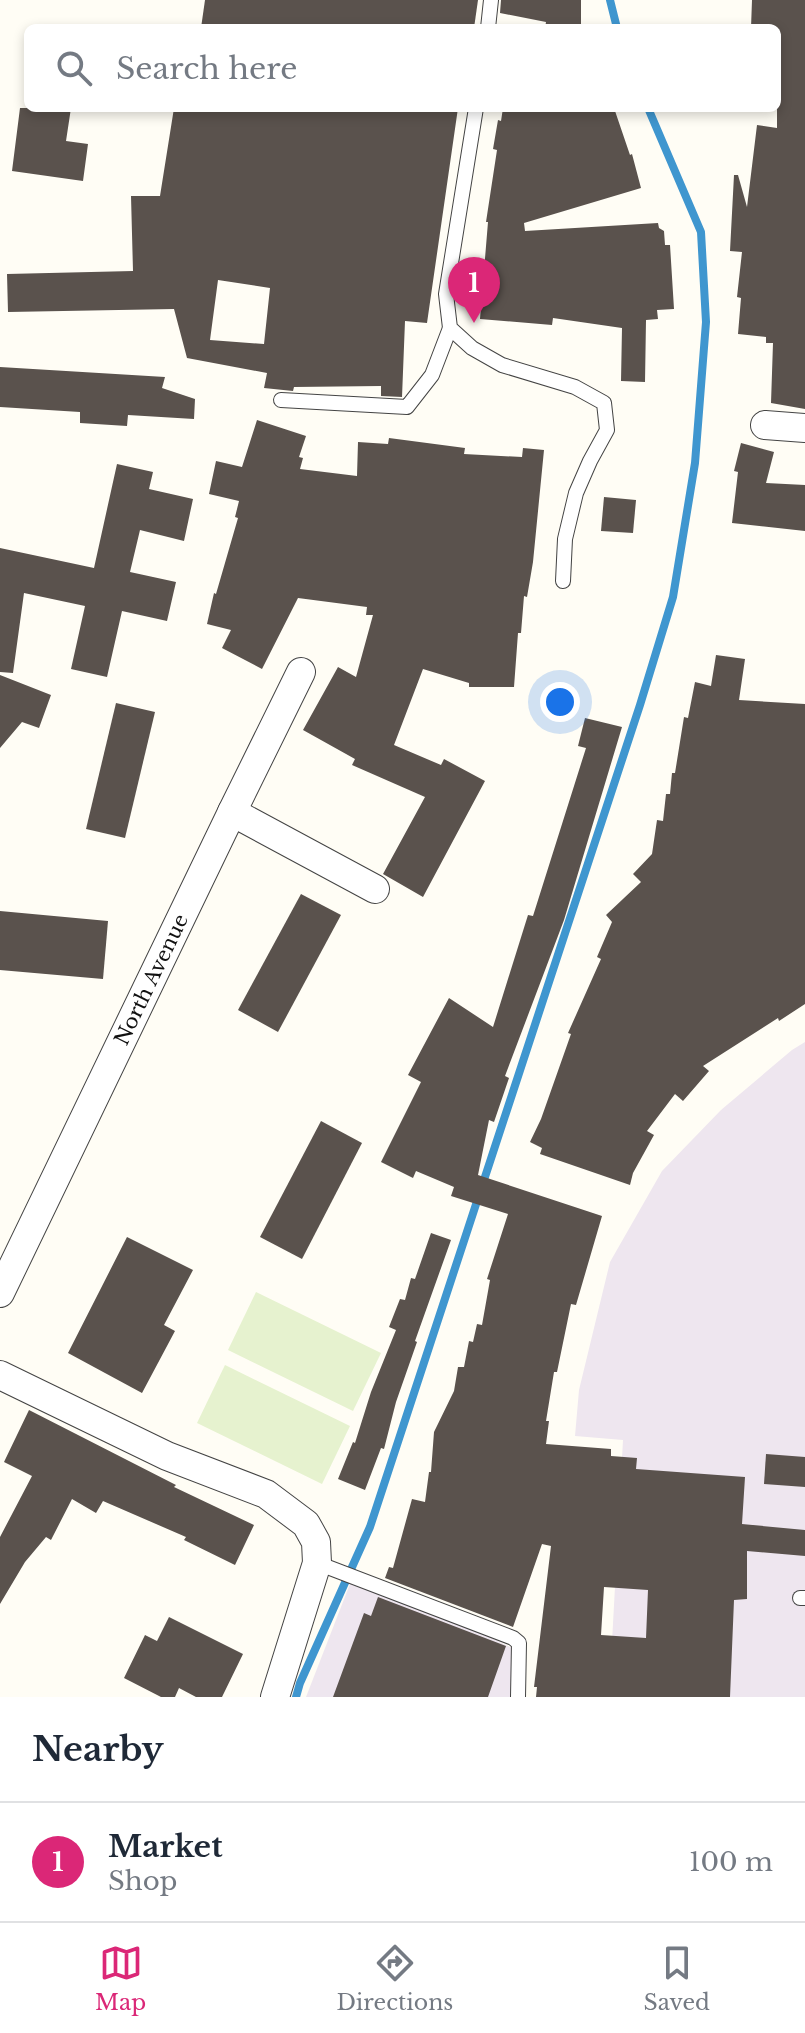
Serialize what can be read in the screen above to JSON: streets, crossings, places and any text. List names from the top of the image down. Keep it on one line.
{"streets":{"street":["North Avenue"]},"page":{"search":"Search here","pins":"1","heading":"Nearby","list":[{"mark":"1","name":"Market","note":"Shop","value":"100 m"}],"nav":["Map","Directions","Saved"]}}
